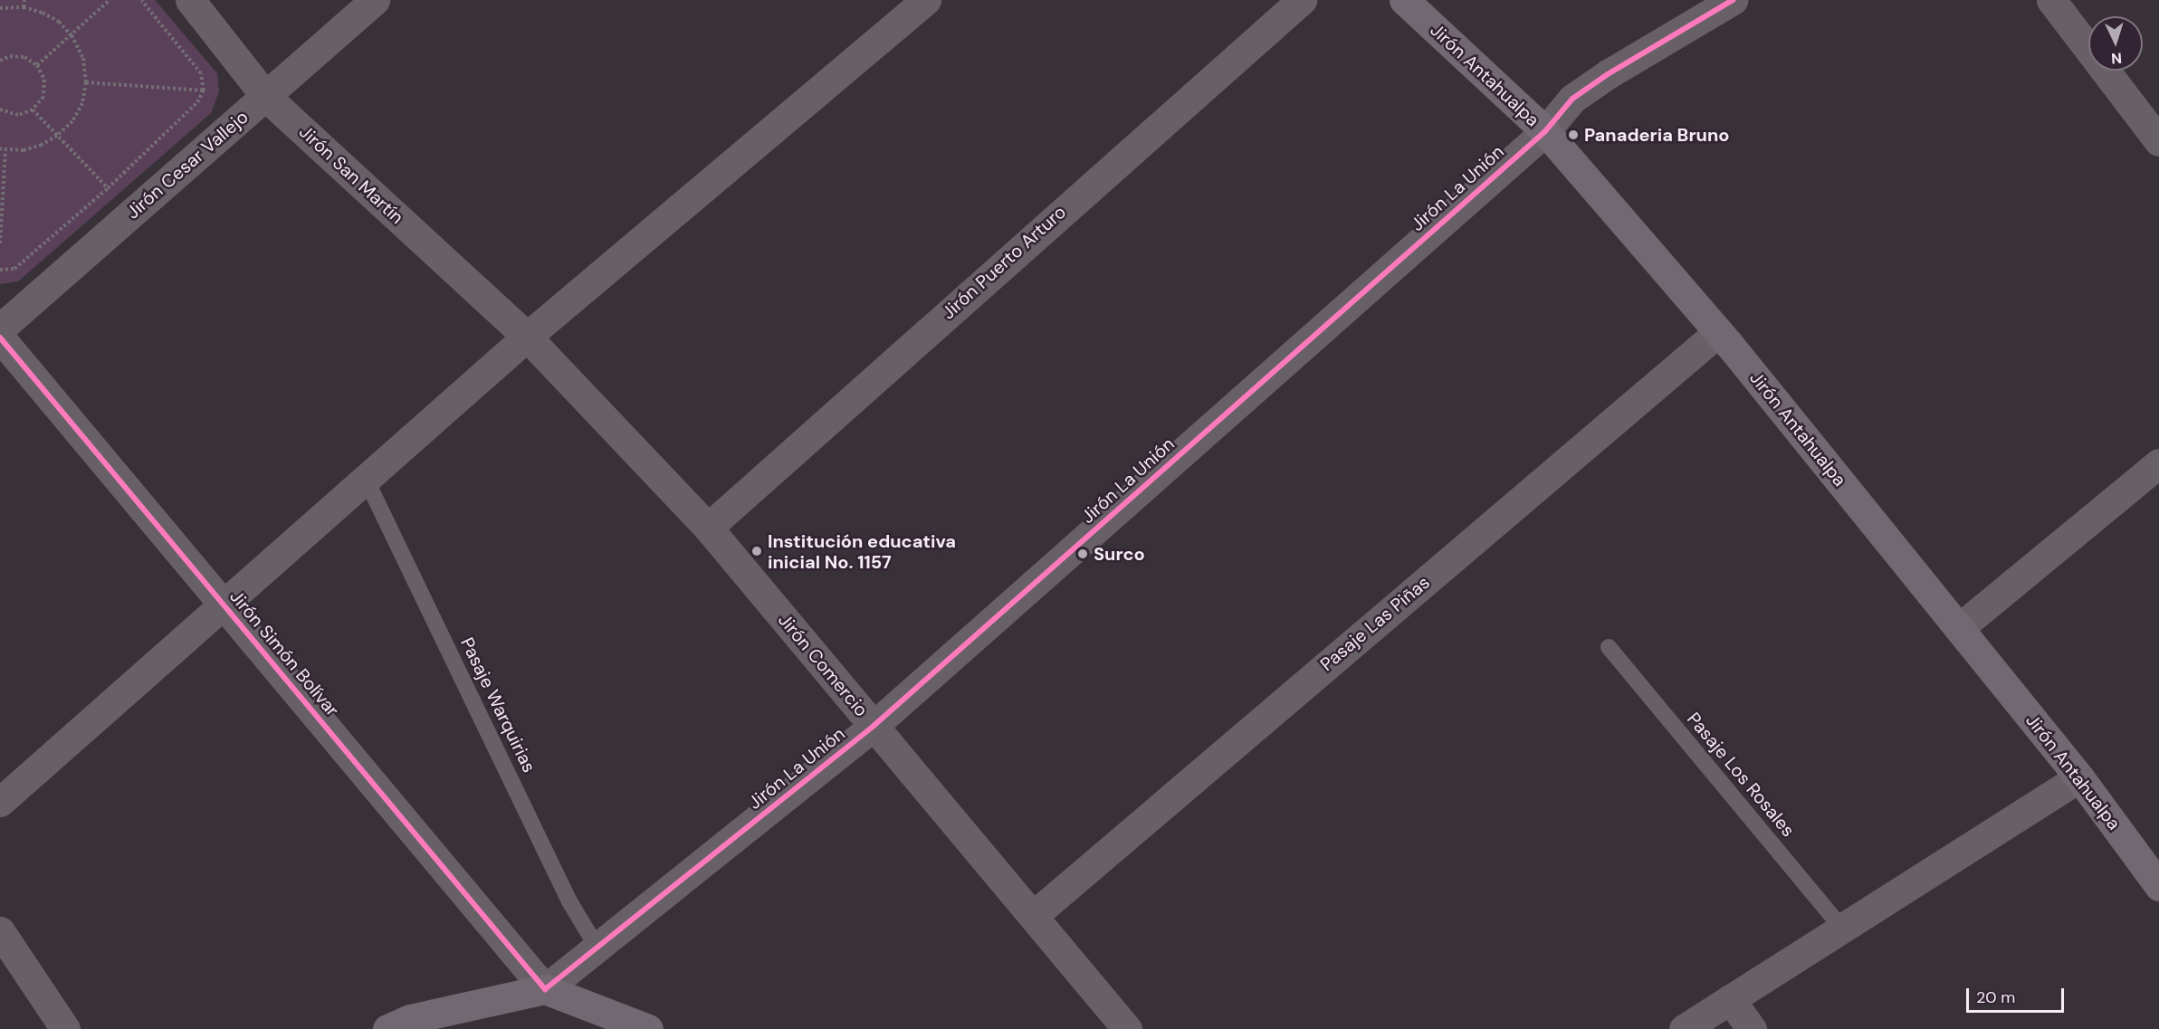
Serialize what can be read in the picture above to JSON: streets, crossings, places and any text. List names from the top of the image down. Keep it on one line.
{"streets":{"street":["Jirón Antahualpa","Jirón Cesar Vallejo","Jirón San Martín","Jirón La Unión","Jirón Puerto Arturo","Pasaje Las Piñas","Jirón Simón Bolívar","Jirón Comercio"],"lane":["Pasaje Warquirias","Pasaje Los Rosales"]},"crossings":[["Jirón Antahualpa","Jirón La Unión"],["Jirón Antahualpa","Pasaje Las Piñas"],["Jirón Cesar Vallejo","Jirón San Martín"],["Jirón San Martín","Jirón Comercio"],["Jirón La Unión","Jirón Simón Bolívar"],["Jirón La Unión","Jirón Comercio"],["Jirón La Unión","Pasaje Warquirias"],["Jirón Puerto Arturo","Jirón Comercio"],["Pasaje Las Piñas","Jirón Comercio"]],"places":["Panaderia Bruno","Institución educativa inicial No. 1157","Surco"],"scale_bar":"20 m","north":"bottom"}
